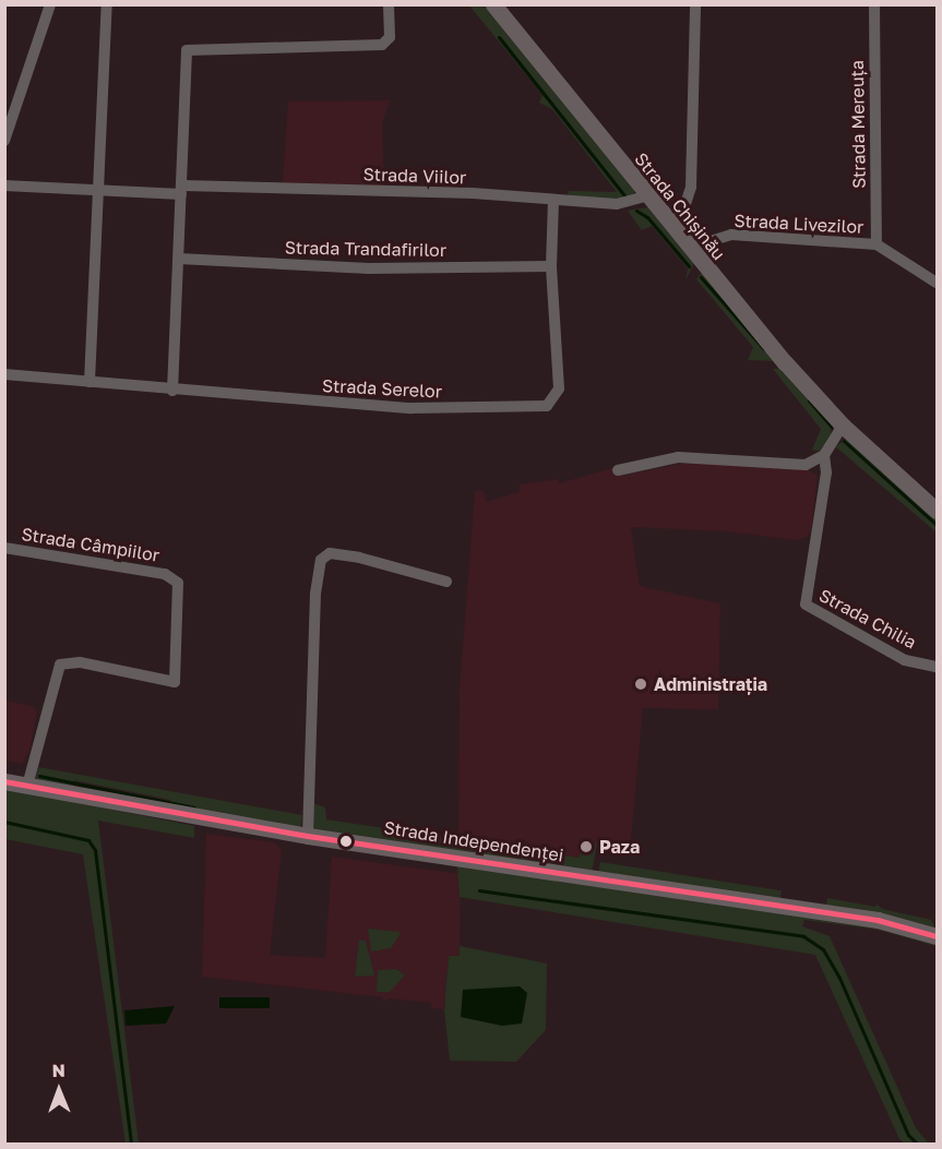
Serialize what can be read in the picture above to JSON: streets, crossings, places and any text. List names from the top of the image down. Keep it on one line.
{"streets":{"main road":["Strada Chișinău","Strada Independenței"],"street":["Strada Mereuța","Strada Viilor","Strada Livezilor","Strada Trandafirilor","Strada Serelor","Strada Câmpiilor","Strada Chilia"]},"crossings":[["Strada Mereuța","Strada Livezilor"],["Strada Viilor","Strada Chișinău"],["Strada Viilor","Strada Serelor"],["Strada Chișinău","Strada Livezilor"],["Strada Trandafirilor","Strada Serelor"],["Strada Câmpiilor","Strada Independenței"]],"places":["Administrația","Paza"],"north":"top"}
